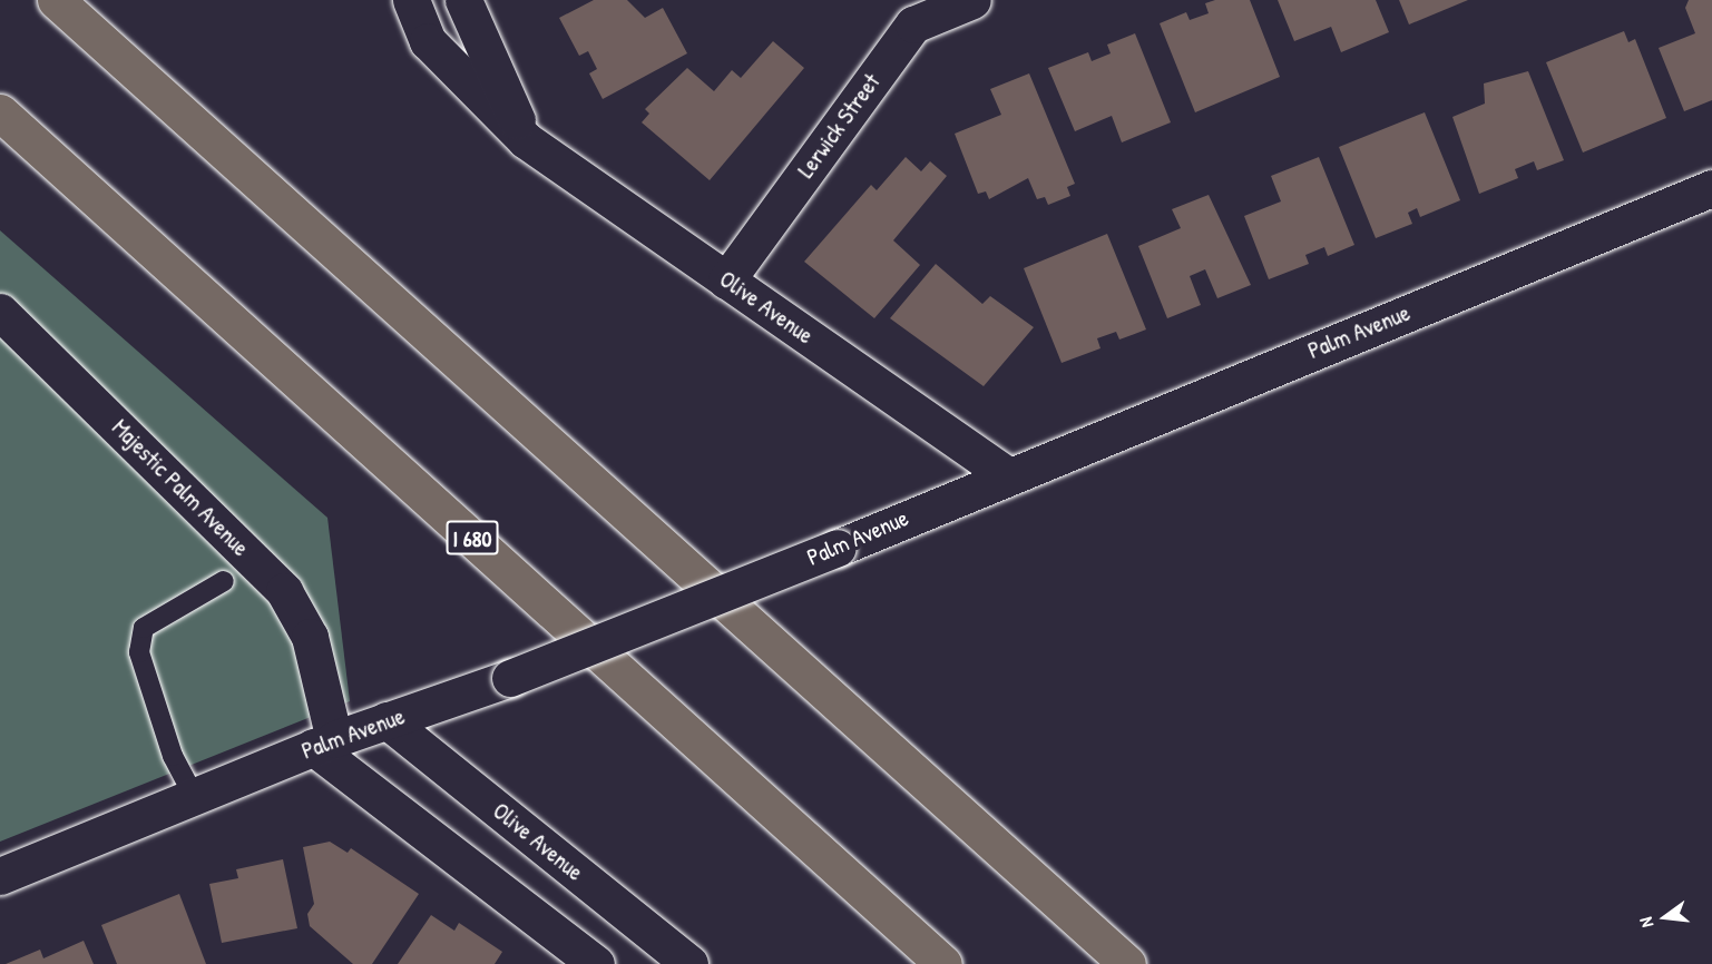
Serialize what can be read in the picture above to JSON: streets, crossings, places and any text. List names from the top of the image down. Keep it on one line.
{"streets":{"highway":["I 680"],"street":["Lerwick Street","Olive Avenue","Palm Avenue","Majestic Palm Avenue"]},"crossings":[["Lerwick Street","Olive Avenue"],["Olive Avenue","Palm Avenue"],["Palm Avenue","Majestic Palm Avenue"]],"north":"left"}
